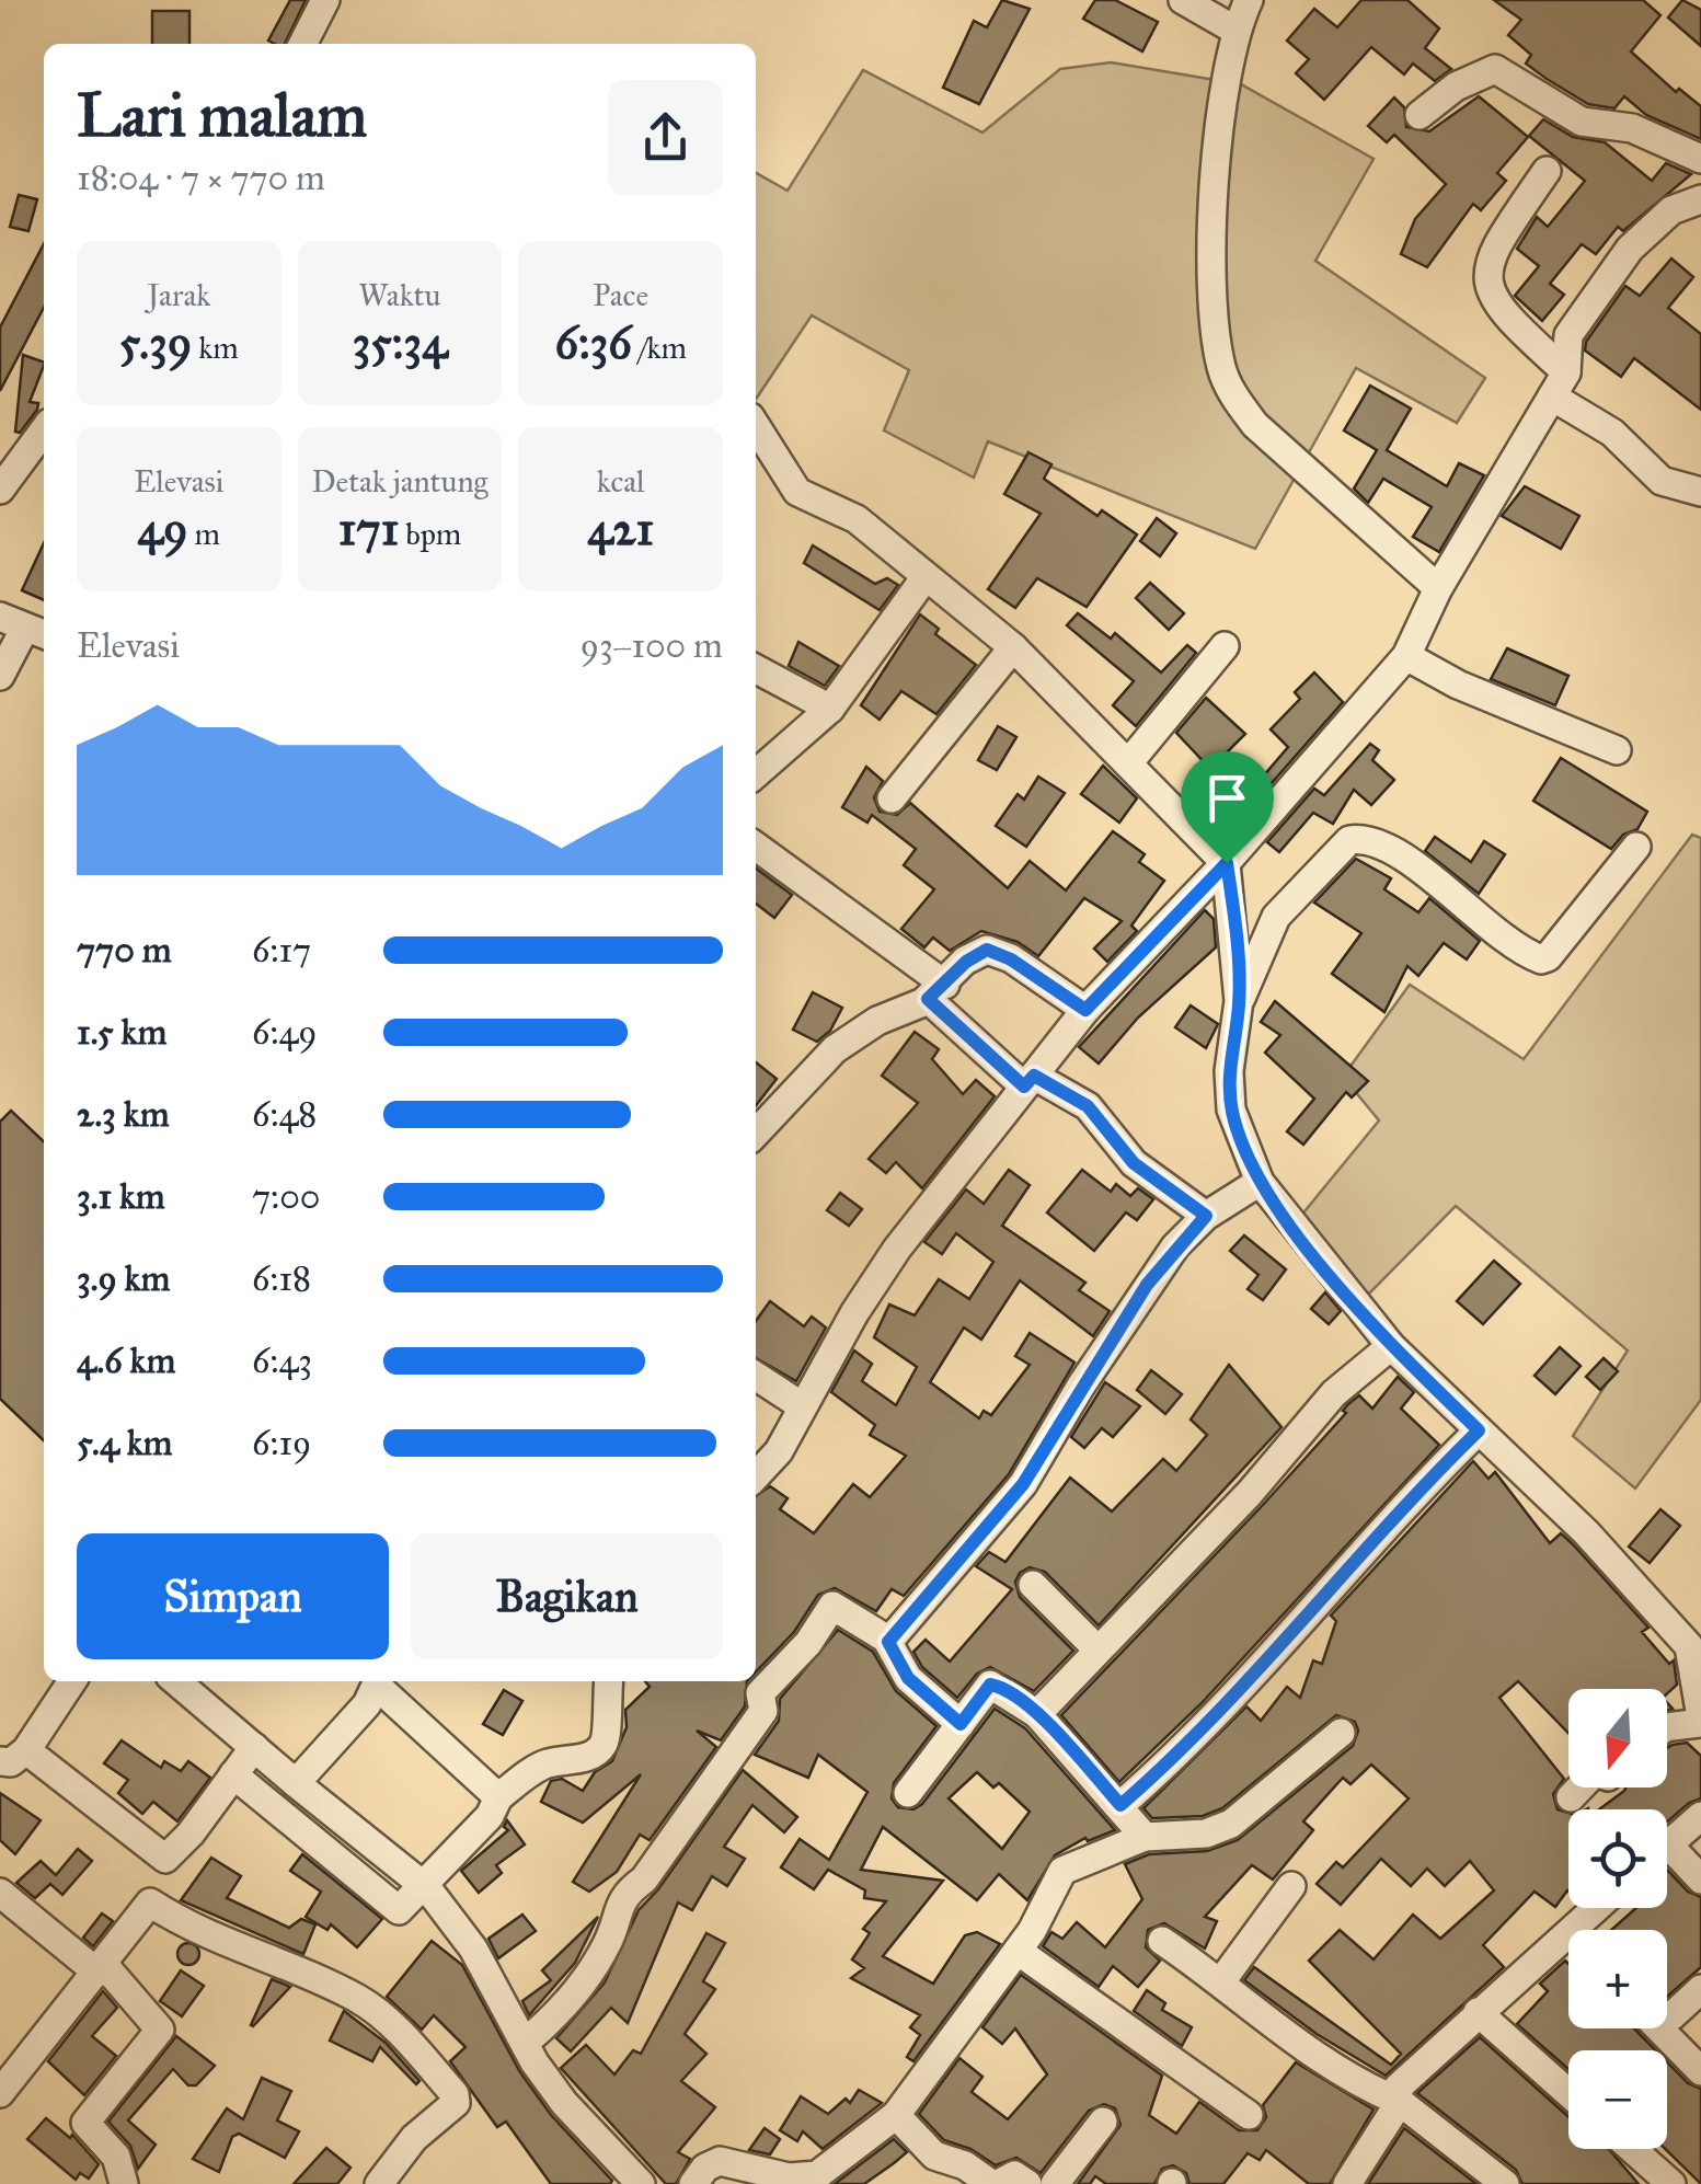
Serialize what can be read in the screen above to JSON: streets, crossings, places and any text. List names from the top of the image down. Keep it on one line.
{"north":"bottom","page":{"heading":["Lari malam","18:04 · 7 × 770 m"],"stats":[["Jarak","5.39 km"],["Waktu","35:34"],["Pace","6:36 /km"],["Elevasi","49 m"],["Detak jantung","171 bpm"],["kcal","421"]],"chart":["Elevasi","93–100 m"],"list":[{"name":"770 m","note":"6:17"},{"name":"1.5 km","note":"6:49"},{"name":"2.3 km","note":"6:48"},{"name":"3.1 km","note":"7:00"},{"name":"3.9 km","note":"6:18"},{"name":"4.6 km","note":"6:43"},{"name":"5.4 km","note":"6:19"}],"buttons":["Simpan","Bagikan"],"map_buttons":["+","−"]}}
